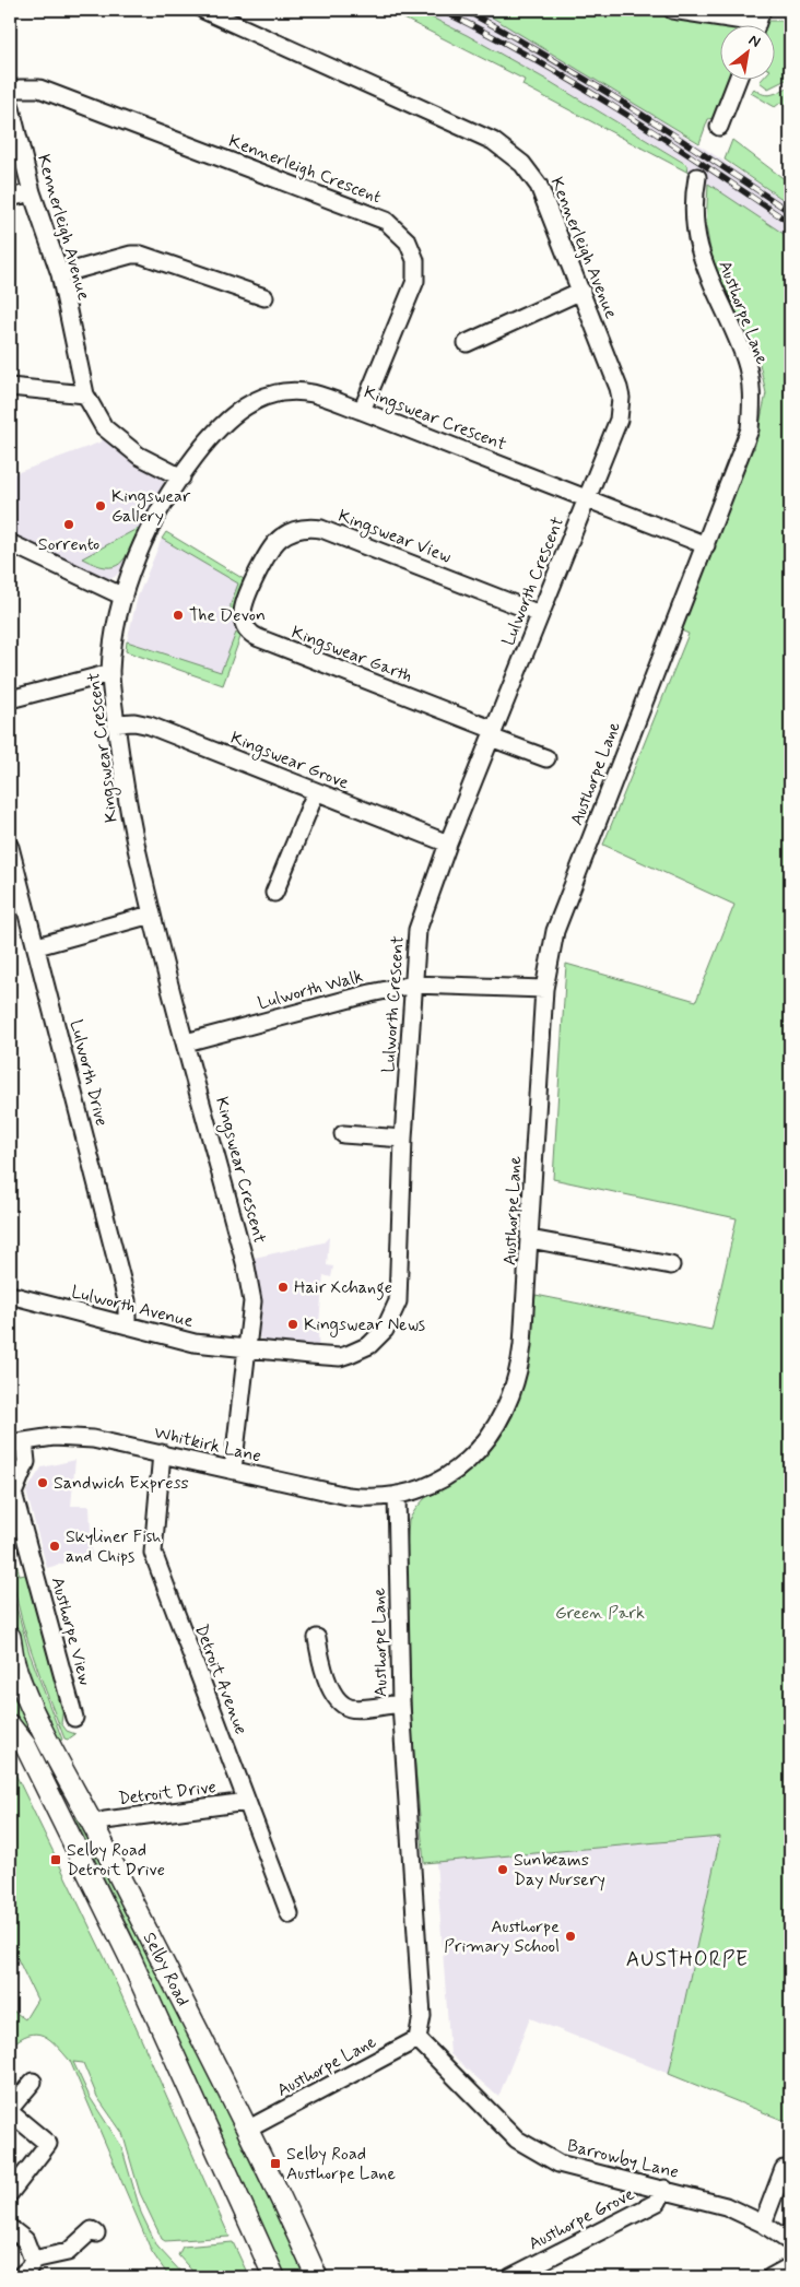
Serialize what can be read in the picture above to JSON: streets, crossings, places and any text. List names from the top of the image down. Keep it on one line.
{"streets":{"main road":["Selby Road"],"street":["Kennerleigh Crescent","Kennerleigh Avenue","Austhorpe Lane","Kingswear Crescent","Kingswear View","Lulworth Crescent","Kingswear Garth","Kingswear Grove","Lulworth Walk","Lulworth Drive","Lulworth Avenue","Whitkirk Lane","Austhorpe View","Detroit Avenue","Detroit Drive","Barrowby Lane","Austhorpe Grove"]},"crossings":[["Kennerleigh Crescent","Kingswear Crescent"],["Kennerleigh Avenue","Kingswear Crescent"],["Kennerleigh Avenue","Lulworth Crescent"],["Austhorpe Lane","Kingswear Crescent"],["Austhorpe Lane","Lulworth Walk"],["Austhorpe Lane","Whitkirk Lane"],["Austhorpe Lane","Selby Road"],["Austhorpe Lane","Barrowby Lane"],["Kingswear Crescent","Lulworth Crescent"],["Kingswear Crescent","Kingswear Grove"],["Kingswear Crescent","Lulworth Walk"],["Kingswear Crescent","Lulworth Avenue"],["Kingswear Crescent","Whitkirk Lane"],["Kingswear View","Lulworth Crescent"],["Kingswear View","Kingswear Garth"],["Lulworth Crescent","Kingswear Garth"],["Lulworth Crescent","Kingswear Grove"],["Lulworth Crescent","Lulworth Walk"],["Lulworth Crescent","Lulworth Avenue"],["Lulworth Drive","Lulworth Avenue"],["Whitkirk Lane","Austhorpe View"],["Whitkirk Lane","Detroit Avenue"],["Detroit Avenue","Detroit Drive"],["Detroit Drive","Selby Road"],["Barrowby Lane","Austhorpe Grove"]],"districts":["AUSTHORPE"],"parks":["Green Park"],"places":{"other":["Kingswear Gallery","Sorrento","The Devon","Hair Xchange","Kingswear News","Sandwich Express","Skyliner Fish and Chips","Sunbeams Day Nursery","Austhorpe Primary School"],"transit":["Selby Road Detroit Drive","Selby Road Austhorpe Lane"]},"north":"top right"}
